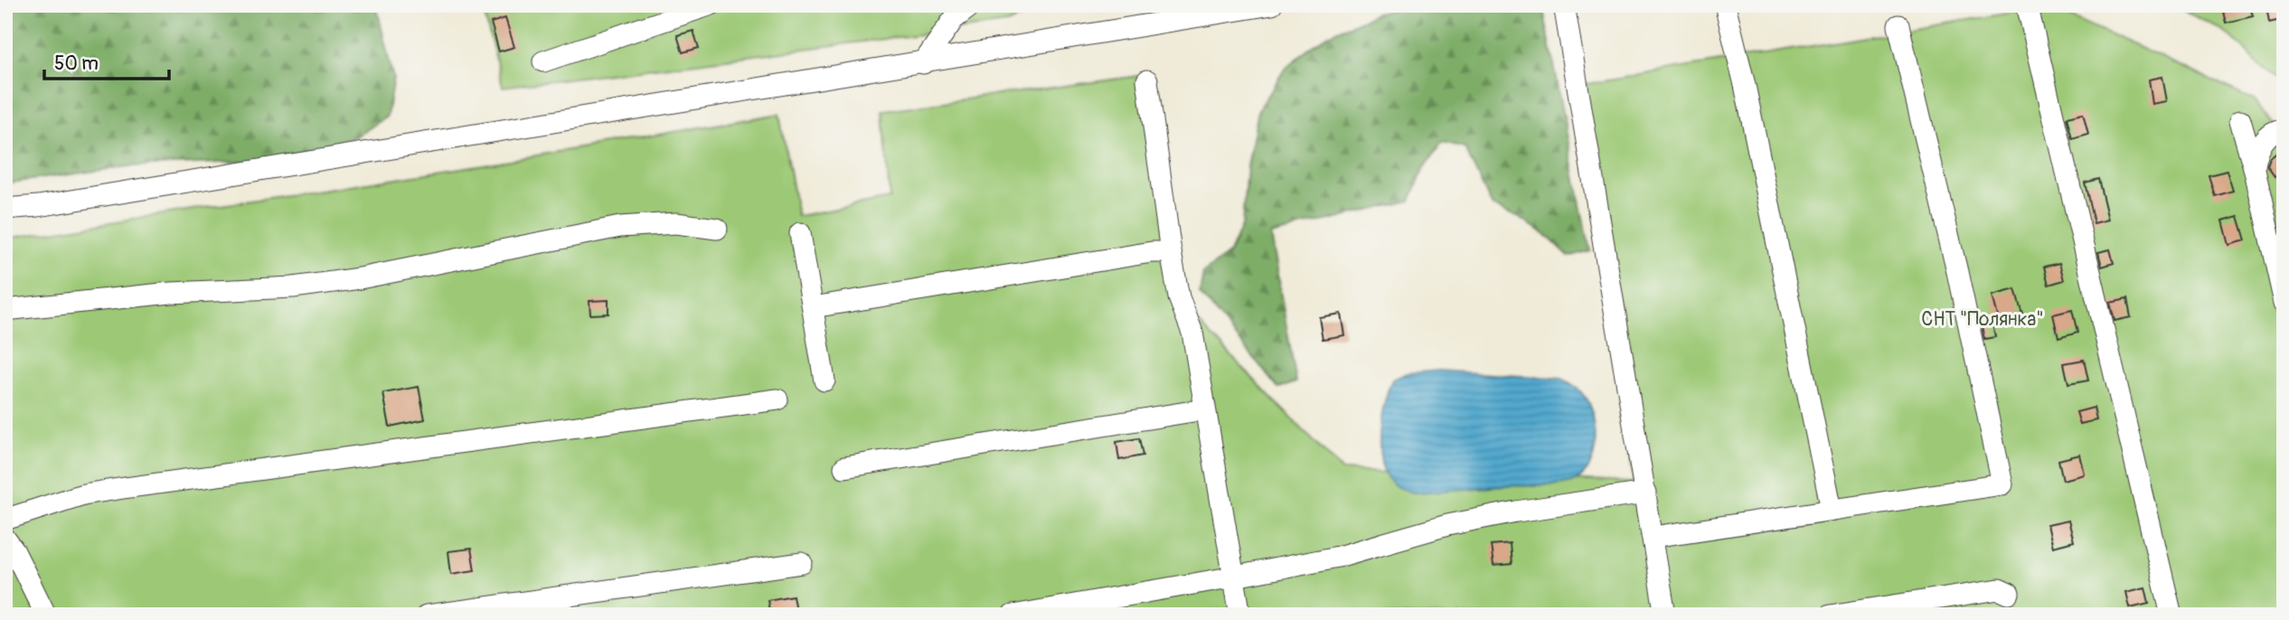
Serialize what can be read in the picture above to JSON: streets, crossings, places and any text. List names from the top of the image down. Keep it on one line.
{"parks":["СНТ \"Полянка\""],"scale_bar":"50 m"}
